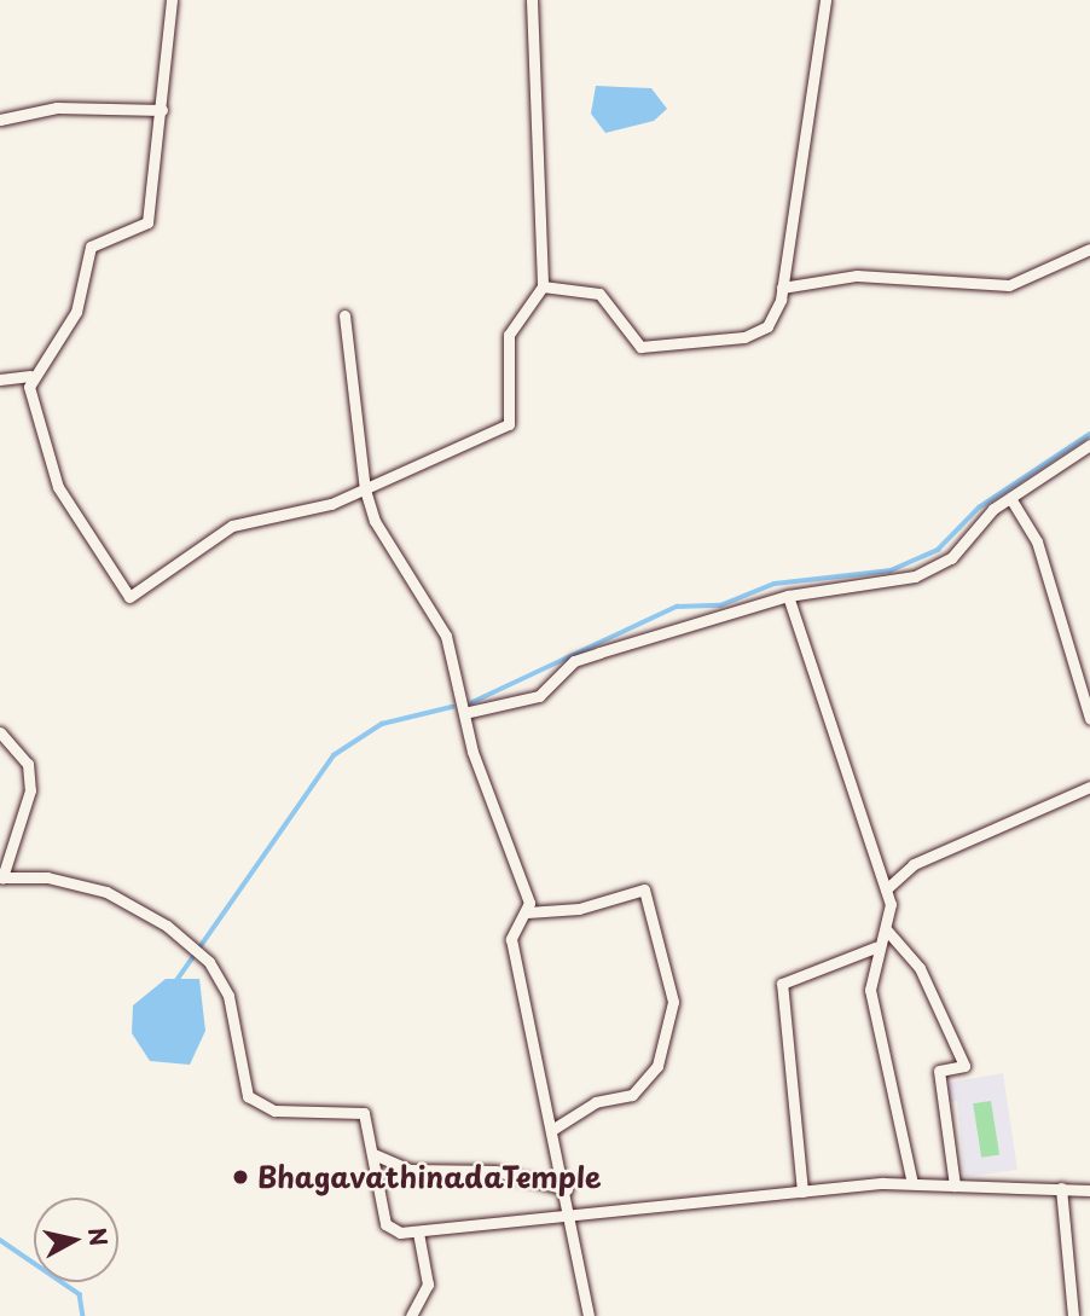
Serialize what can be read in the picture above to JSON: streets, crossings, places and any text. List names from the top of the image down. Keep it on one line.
{"places":["BhagavathinadaTemple"],"north":"right"}
